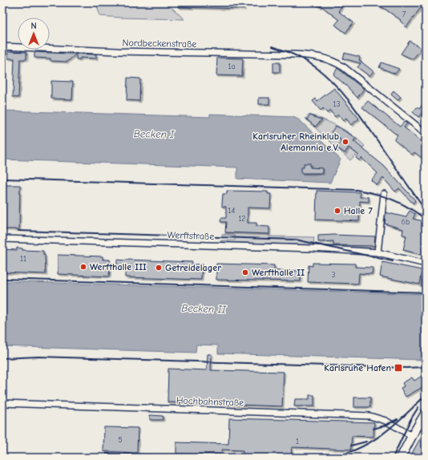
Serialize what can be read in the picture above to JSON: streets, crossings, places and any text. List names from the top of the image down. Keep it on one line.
{"streets":{"street":["Nordbeckenstraße","Werftstraße","Hochbahnstraße"]},"water":["Becken I","Becken II"],"places":{"other":["Karlsruher Rheinklub Alemannia e.V.","Halle 7","Werfthalle III","Getreidelager","Werfthalle II"],"transit":["Karlsruhe Hafen"]},"house_numbers":["7","1a","13","14","12","6b","11","3","5","1"],"north":"top"}
